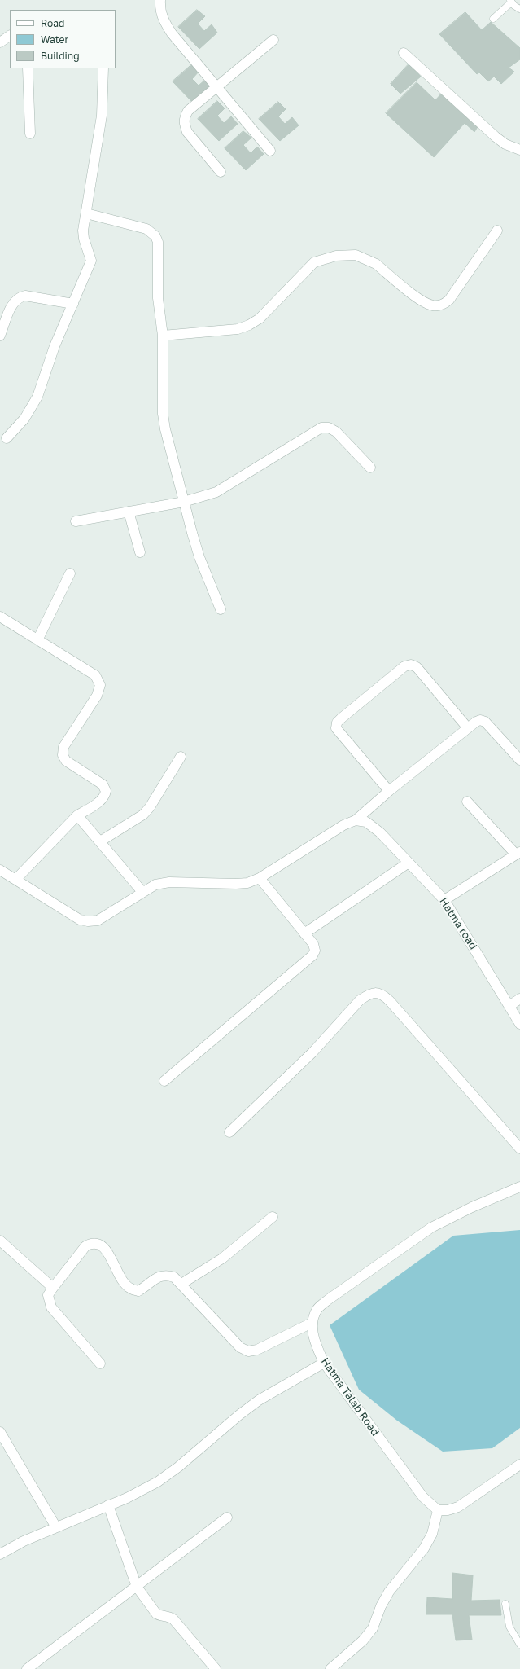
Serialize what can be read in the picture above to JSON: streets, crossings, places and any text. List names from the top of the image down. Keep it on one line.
{"streets":{"street":["Hatma road","Hatma Talab Road"]},"legend":["Road","Water","Building"]}
